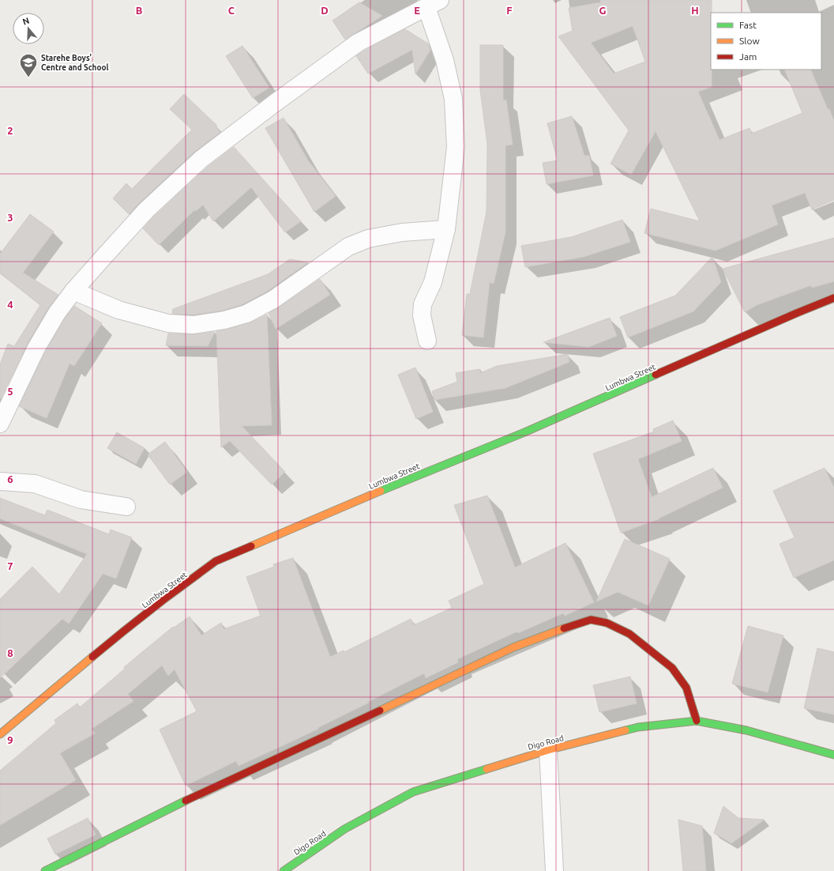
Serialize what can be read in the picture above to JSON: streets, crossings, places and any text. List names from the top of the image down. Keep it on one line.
{"streets":{"street":["Lumbwa Street","Digo Road"]},"places":{"school or university":["Starehe Boys' Centre and School"]},"legend":["Fast","Slow","Jam"],"north":"top","grid":{"columns":["B","C","D","E","F","G","H"],"rows":["2","3","4","5","6","7","8","9"]}}
